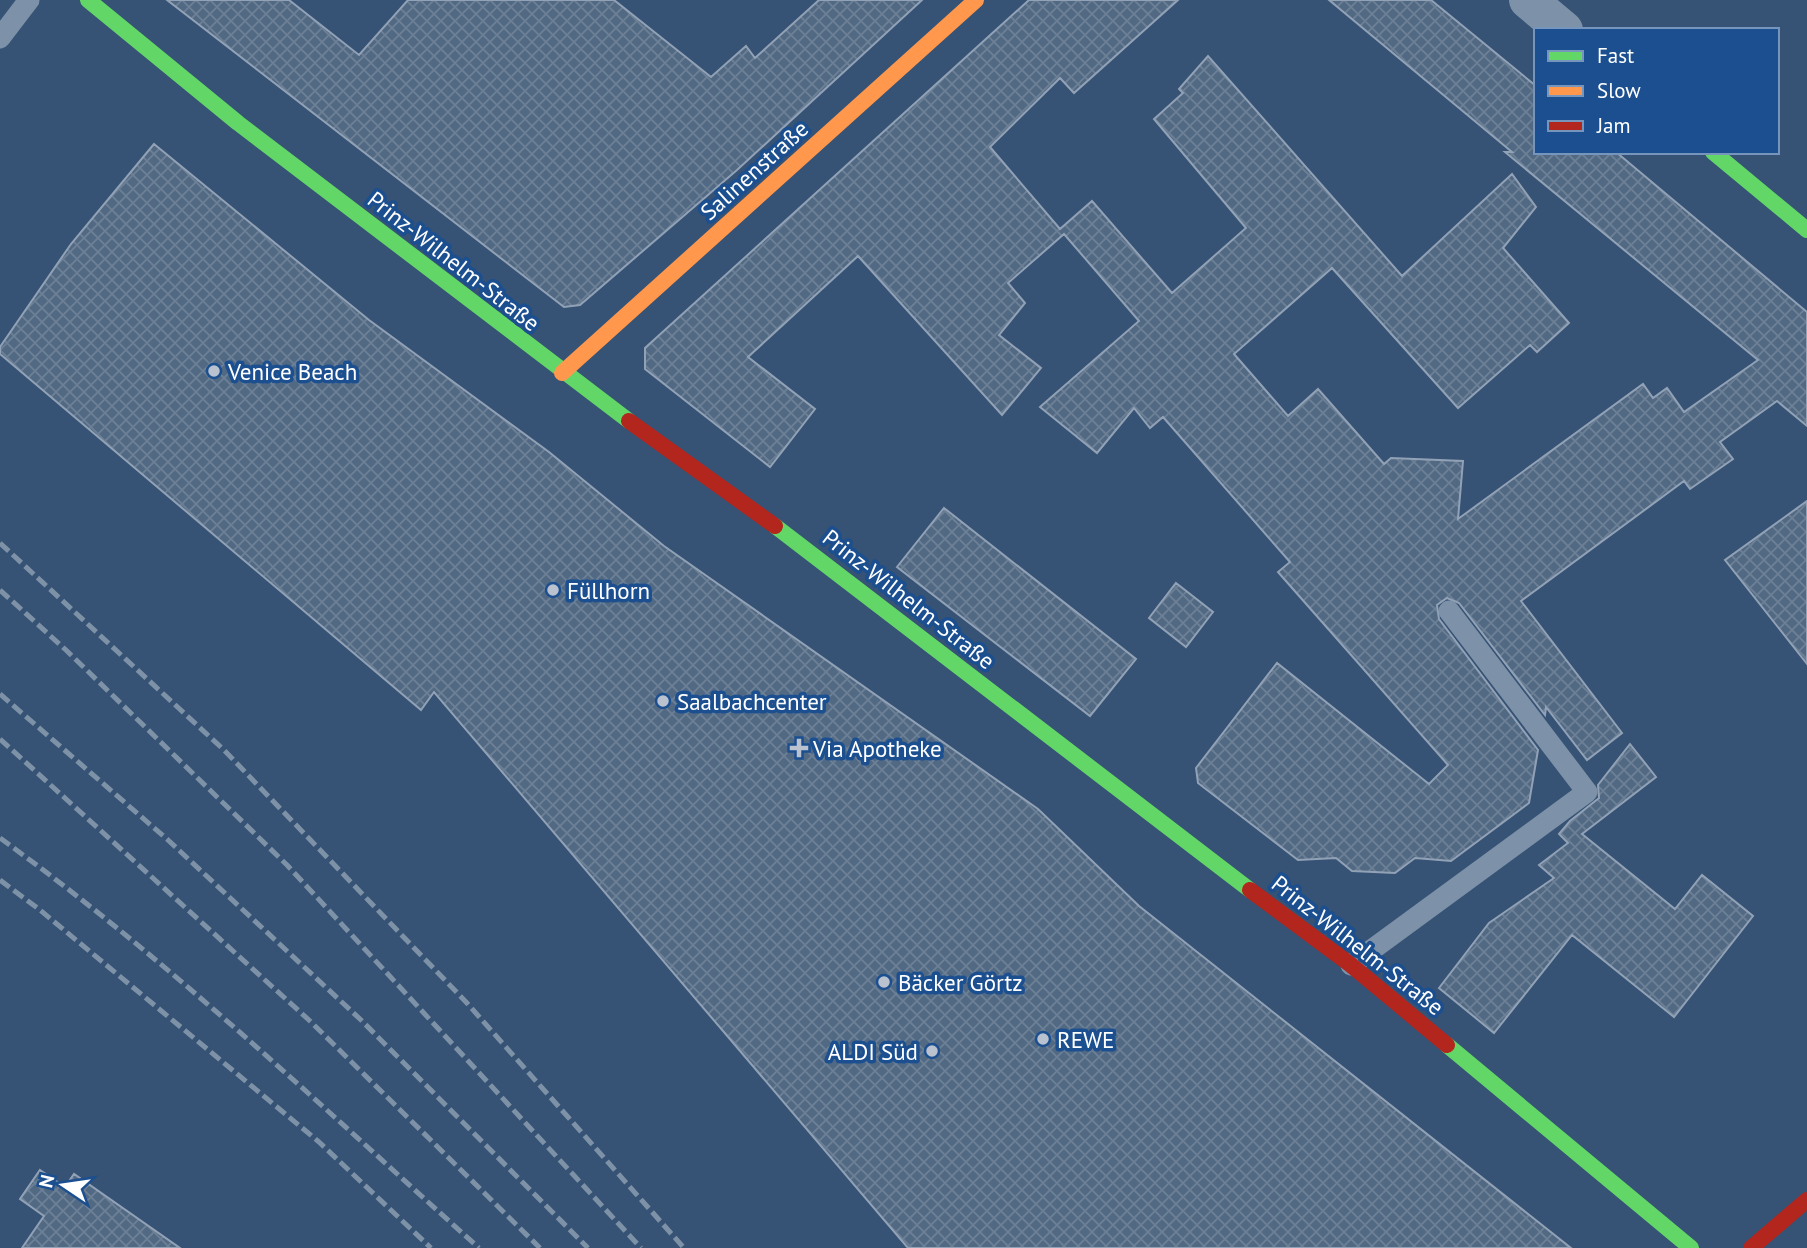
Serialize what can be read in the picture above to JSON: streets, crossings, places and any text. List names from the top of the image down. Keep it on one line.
{"streets":{"street":["Salinenstraße","Prinz-Wilhelm-Straße"]},"crossings":[["Salinenstraße","Prinz-Wilhelm-Straße"]],"places":{"other":["Venice Beach","Füllhorn","Saalbachcenter","Bäcker Görtz","REWE","ALDI Süd"],"health":["Via Apotheke"]},"legend":["Fast","Slow","Jam"],"north":"left"}
